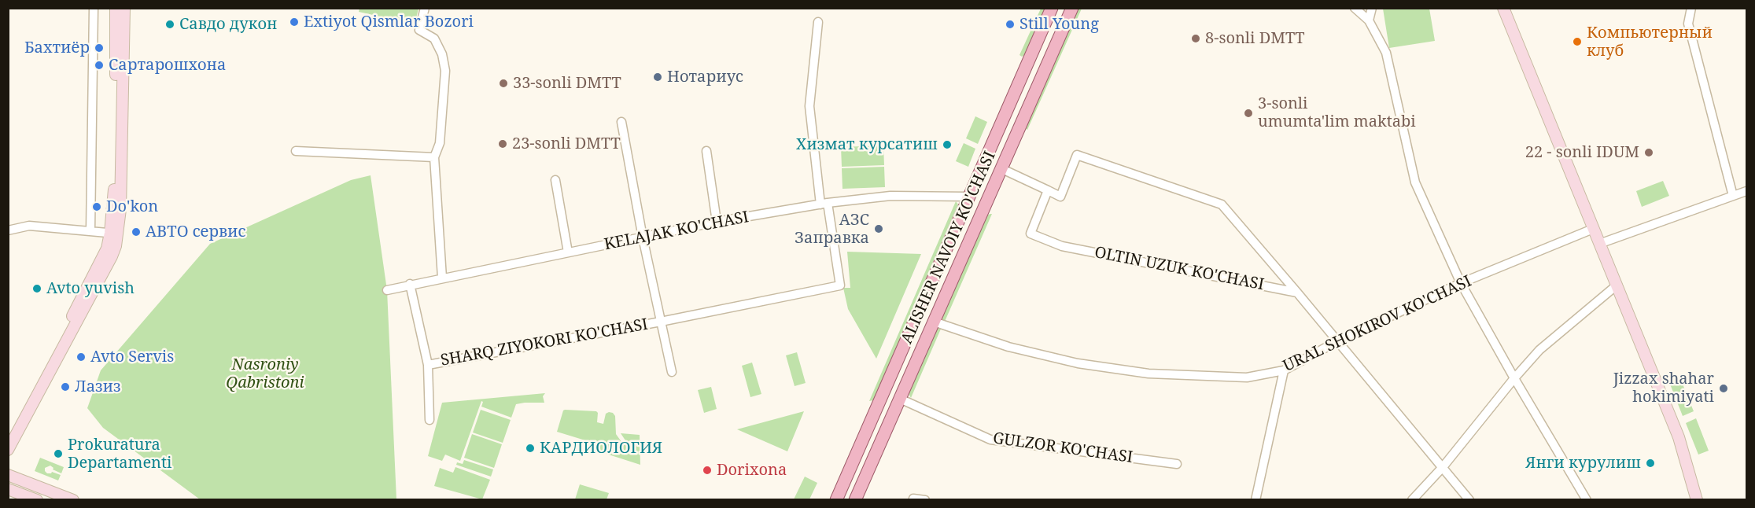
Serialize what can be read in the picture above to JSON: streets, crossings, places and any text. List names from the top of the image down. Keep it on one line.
{"streets":{"main road":["ALISHER NAVOIY KO'CHASI"],"street":["KELAJAK KO'CHASI","OLTIN UZUK KO'CHASI","URAL SHOKIROV KO'CHASI","SHARQ ZIYOKORI KO'CHASI","GULZOR KO'CHASI"]},"crossings":[["KELAJAK KO'CHASI","ALISHER NAVOIY KO'CHASI"],["KELAJAK KO'CHASI","SHARQ ZIYOKORI KO'CHASI"],["ALISHER NAVOIY KO'CHASI","URAL SHOKIROV KO'CHASI"],["ALISHER NAVOIY KO'CHASI","GULZOR KO'CHASI"]],"parks":["Nasroniy Qabristoni"],"places":["Extiyot Qismlar Bozori","Cавдо дукон","Still Young","8-sonli DMTT","Компьютерный клуб","Бахтиёр","Сартарошхона","Нотариус","33-sonli DMTT","3-sonli umumta'lim maktabi","23-sonli DMTT","Хизмат курсатиш","22 - sonli IDUM","Do'kon","АЗС Заправка","АВТО сервис","Avto yuvish","Avto Servis","Лазиз","Jizzax shahar hokimiyati","КАРДИОЛОГИЯ","Prokuratura Departamenti","Янги курулиш","Dorixona"]}
